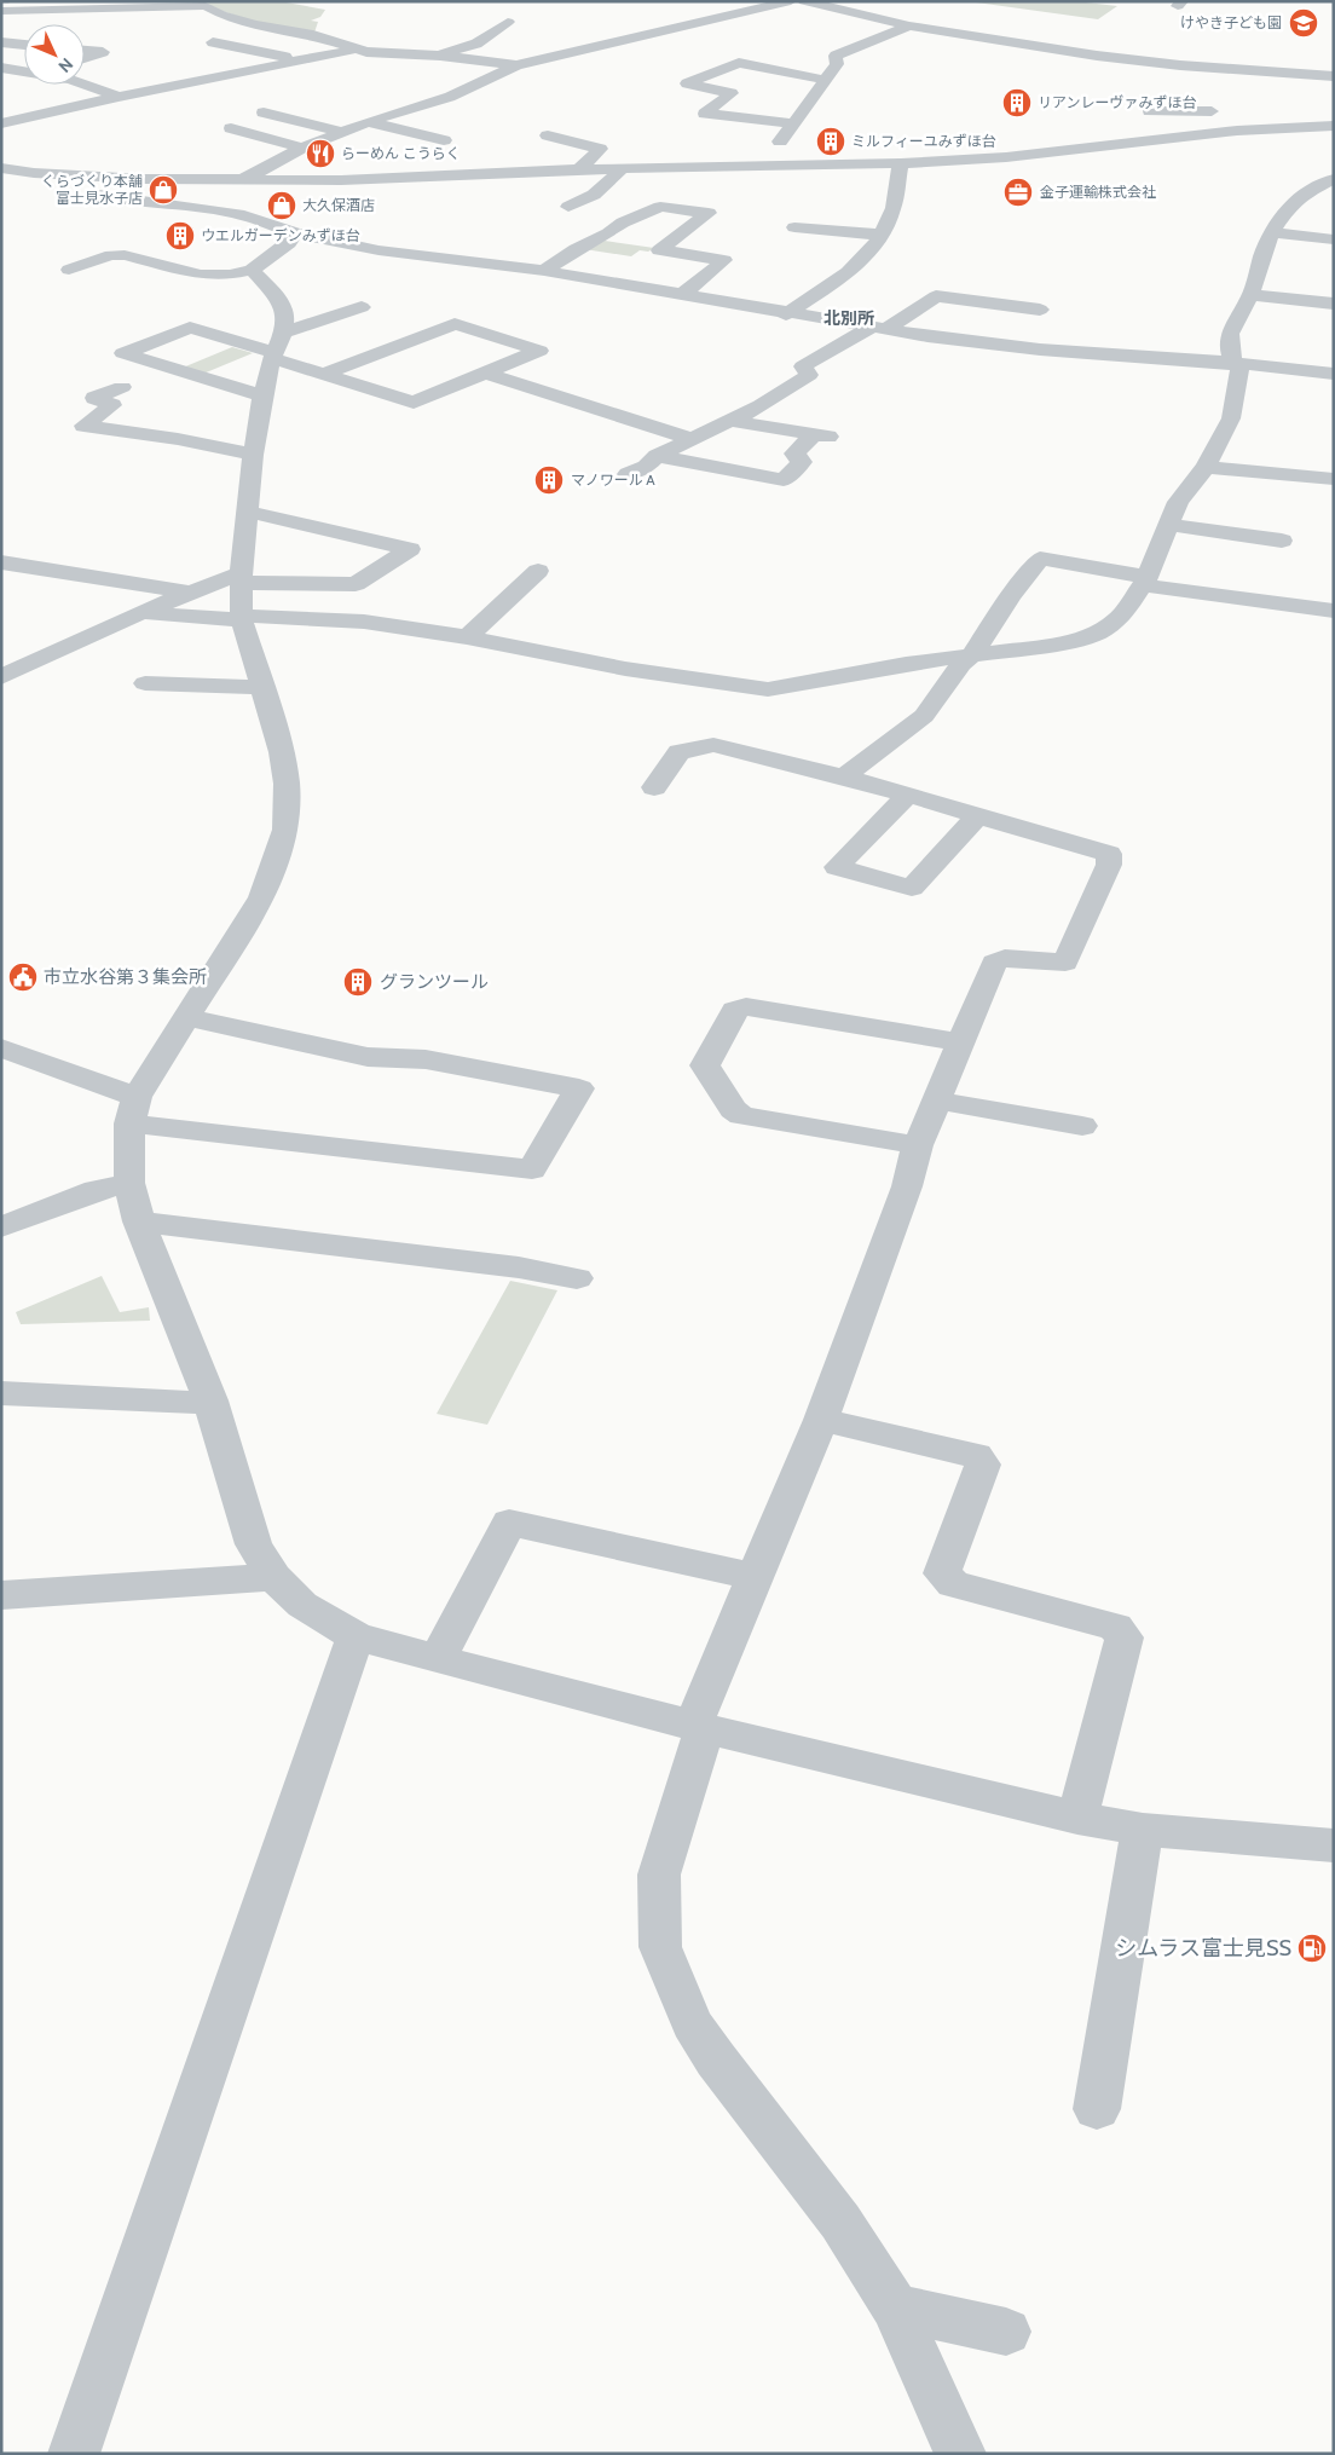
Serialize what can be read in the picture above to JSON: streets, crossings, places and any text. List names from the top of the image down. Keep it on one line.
{"districts":["北別所"],"places":{"school or university":["けやき子ども園"],"building":["リアンレーヴァみずほ台","ミルフィーユみずほ台","ウエルガーデンみずほ台","マノワール A","グランツール"],"restaurant":["らーめん こうらく"],"shop":["くらづくり本舗 富士見水子店","大久保酒店"],"office":["金子運輸株式会社"],"public building":["市立水谷第３集会所"],"fuel station":["シムラス富士見SS"]},"north":"bottom right"}
